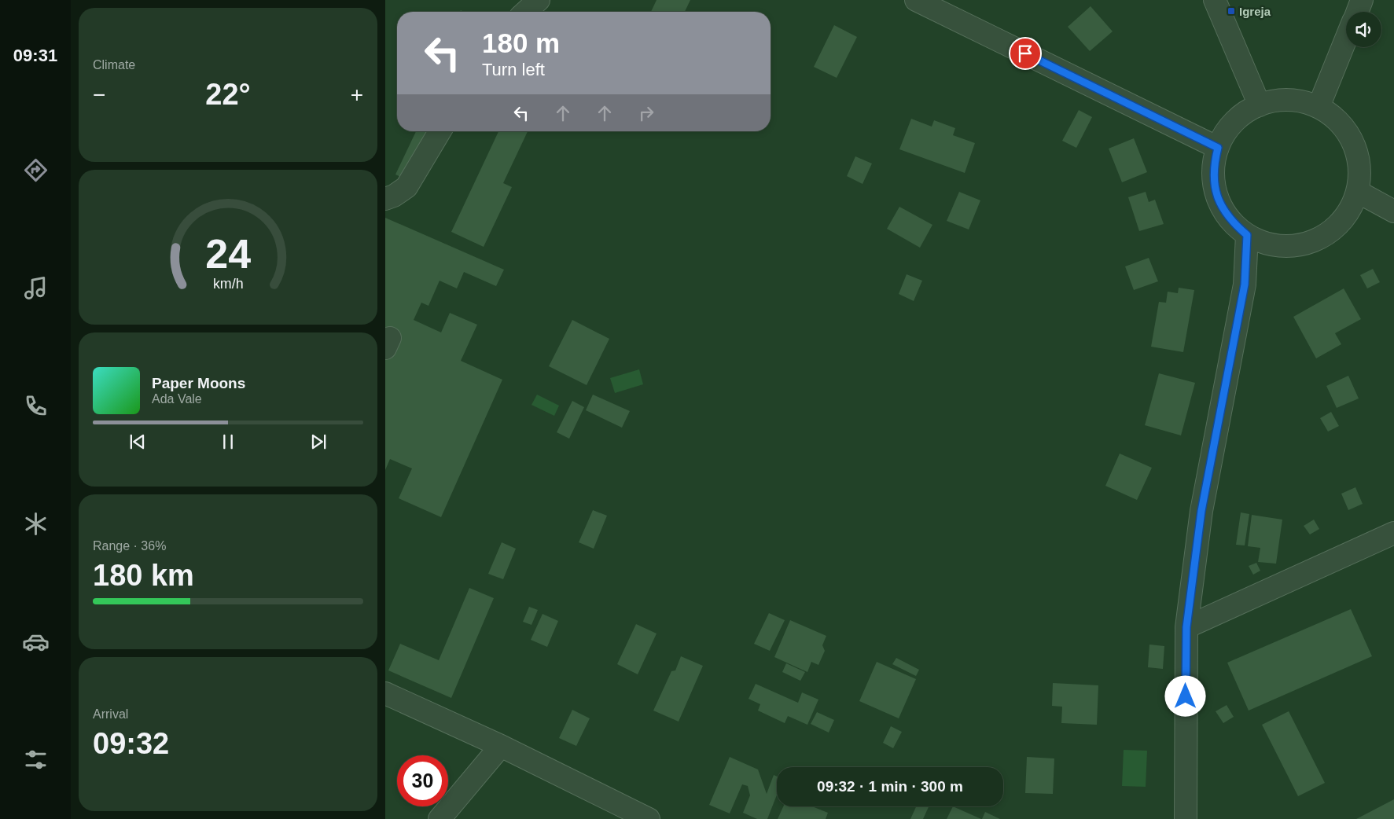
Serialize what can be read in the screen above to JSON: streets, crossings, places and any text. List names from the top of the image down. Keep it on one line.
{"places":{"transit":["Igreja"]},"page":{"tabs":"09:31","tile":["Climate",["Range · 36%","180 km"],["Arrival","09:32"]],"turn":["180 m","Turn left"],"heat":["−","22°","+"],"song":["Paper Moons","Ada Vale"],"limit":"30","trip":"09:32 · 1 min · 300 m","gauge":["24","km/h"]}}
